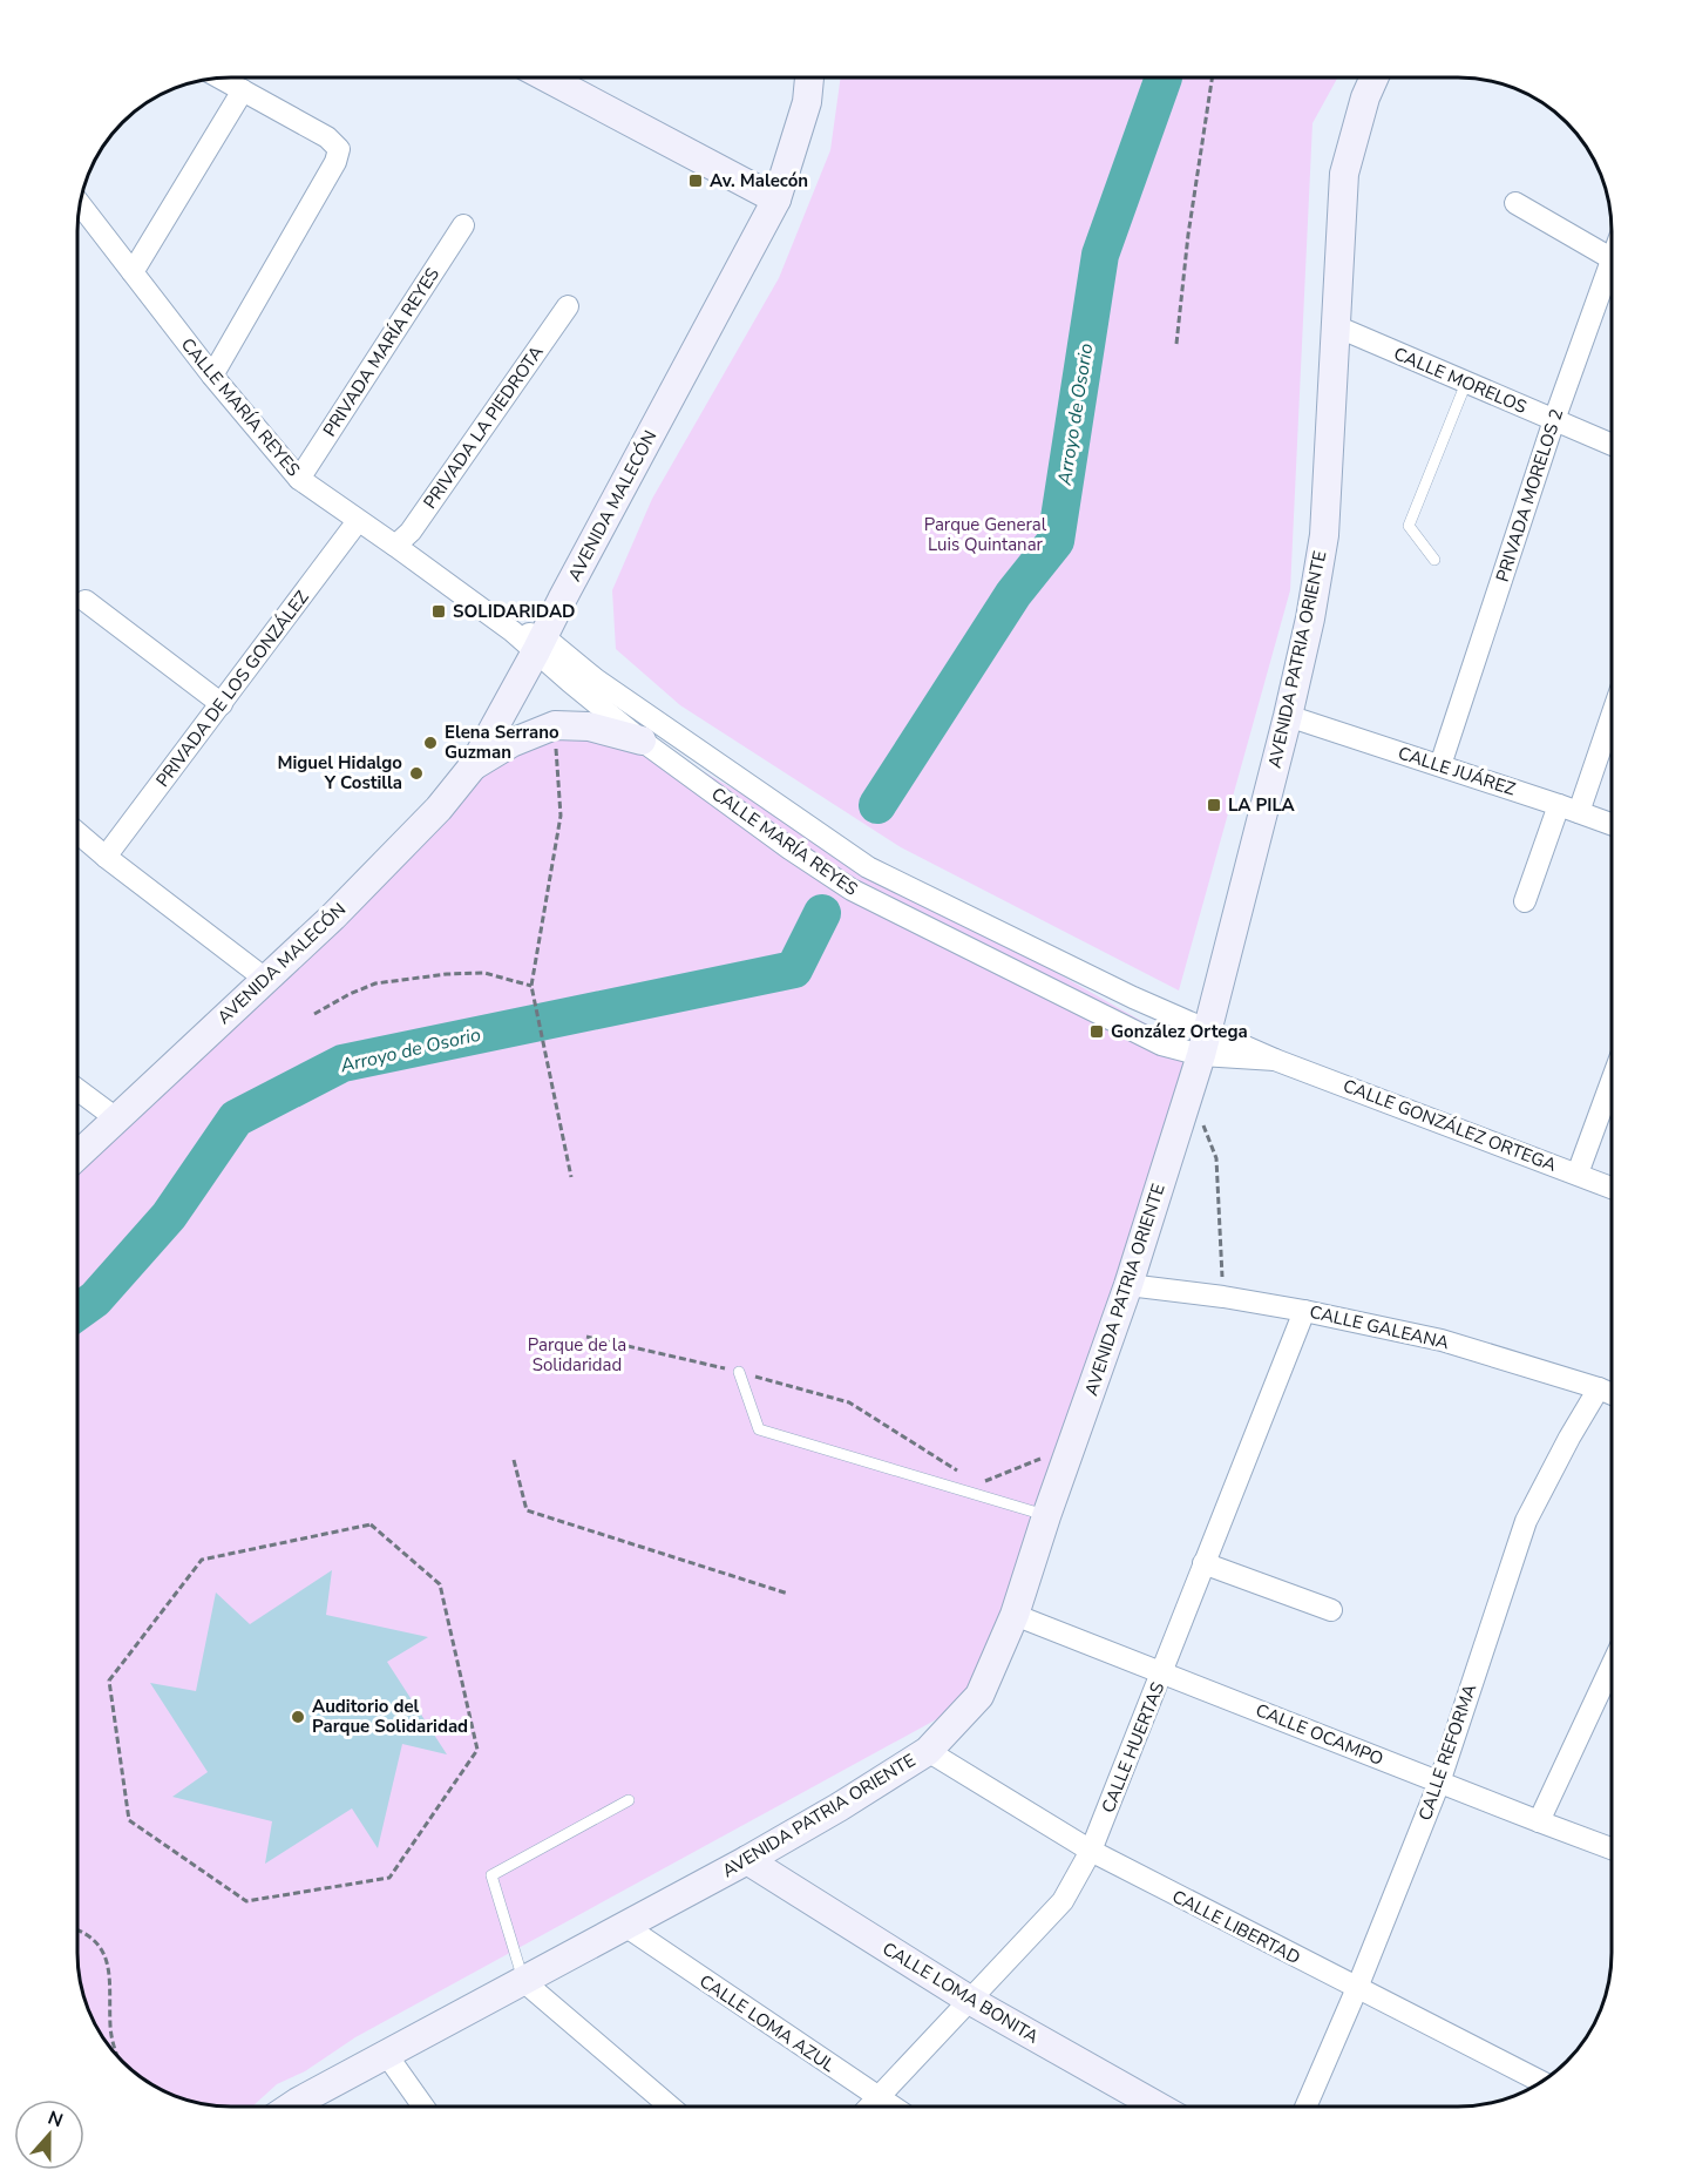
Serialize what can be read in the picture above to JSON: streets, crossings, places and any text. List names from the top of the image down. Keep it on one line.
{"streets":{"street":["PRIVADA MARÍA REYES","CALLE MORELOS","CALLE MARÍA REYES","PRIVADA LA PIEDROTA","PRIVADA MORELOS 2","AVENIDA MALECÓN","AVENIDA PATRIA ORIENTE","PRIVADA DE LOS GONZÁLEZ","CALLE JUÁREZ","CALLE GONZÁLEZ ORTEGA","CALLE GALEANA","CALLE OCAMPO","CALLE HUERTAS","CALLE REFORMA","CALLE LIBERTAD","CALLE LOMA BONITA","CALLE LOMA AZUL"]},"crossings":[["PRIVADA MARÍA REYES","CALLE MARÍA REYES"],["CALLE MORELOS","PRIVADA MORELOS 2"],["CALLE MORELOS","AVENIDA PATRIA ORIENTE"],["CALLE MARÍA REYES","PRIVADA LA PIEDROTA"],["CALLE MARÍA REYES","AVENIDA MALECÓN"],["CALLE MARÍA REYES","AVENIDA PATRIA ORIENTE"],["CALLE MARÍA REYES","PRIVADA DE LOS GONZÁLEZ"],["CALLE MARÍA REYES","CALLE GONZÁLEZ ORTEGA"],["PRIVADA MORELOS 2","CALLE JUÁREZ"],["AVENIDA PATRIA ORIENTE","CALLE JUÁREZ"],["AVENIDA PATRIA ORIENTE","CALLE GONZÁLEZ ORTEGA"],["AVENIDA PATRIA ORIENTE","CALLE GALEANA"],["AVENIDA PATRIA ORIENTE","CALLE OCAMPO"],["AVENIDA PATRIA ORIENTE","CALLE LIBERTAD"],["AVENIDA PATRIA ORIENTE","CALLE LOMA BONITA"],["AVENIDA PATRIA ORIENTE","CALLE LOMA AZUL"],["CALLE GALEANA","CALLE HUERTAS"],["CALLE GALEANA","CALLE REFORMA"],["CALLE OCAMPO","CALLE HUERTAS"],["CALLE OCAMPO","CALLE REFORMA"],["CALLE HUERTAS","CALLE LIBERTAD"],["CALLE HUERTAS","CALLE LOMA BONITA"],["CALLE HUERTAS","CALLE LOMA AZUL"],["CALLE REFORMA","CALLE LIBERTAD"]],"water":["Arroyo de Osorio"],"parks":["Parque General Luis Quintanar","Parque de la Solidaridad"],"places":{"transit":["Av. Malecón","SOLIDARIDAD","LA PILA","González Ortega"],"other":["Elena Serrano Guzman","Miguel Hidalgo Y Costilla","Auditorio del Parque Solidaridad"]},"north":"top"}
